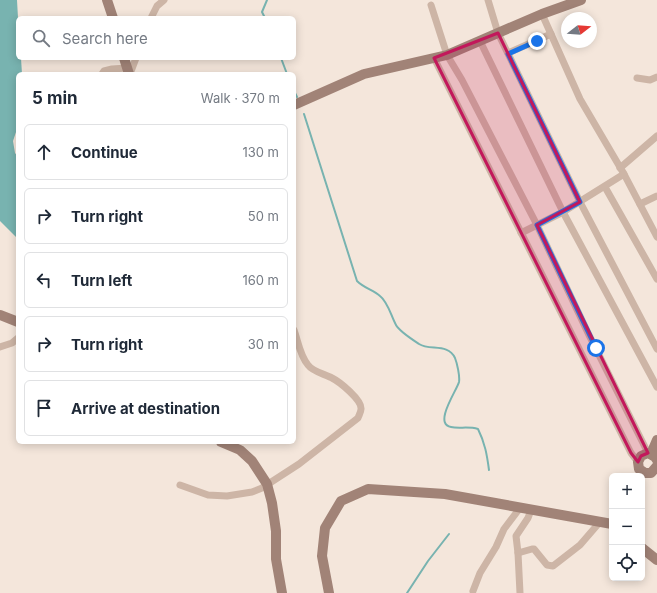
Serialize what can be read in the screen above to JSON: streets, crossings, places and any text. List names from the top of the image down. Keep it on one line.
{"north":"right","page":{"search":"Search here","heading":["5 min","Walk · 370 m"],"list":[["Continue","130 m"],["Turn right","50 m"],["Turn left","160 m"],["Turn right","30 m"],"Arrive at destination"],"map_buttons":["+","−"]}}
